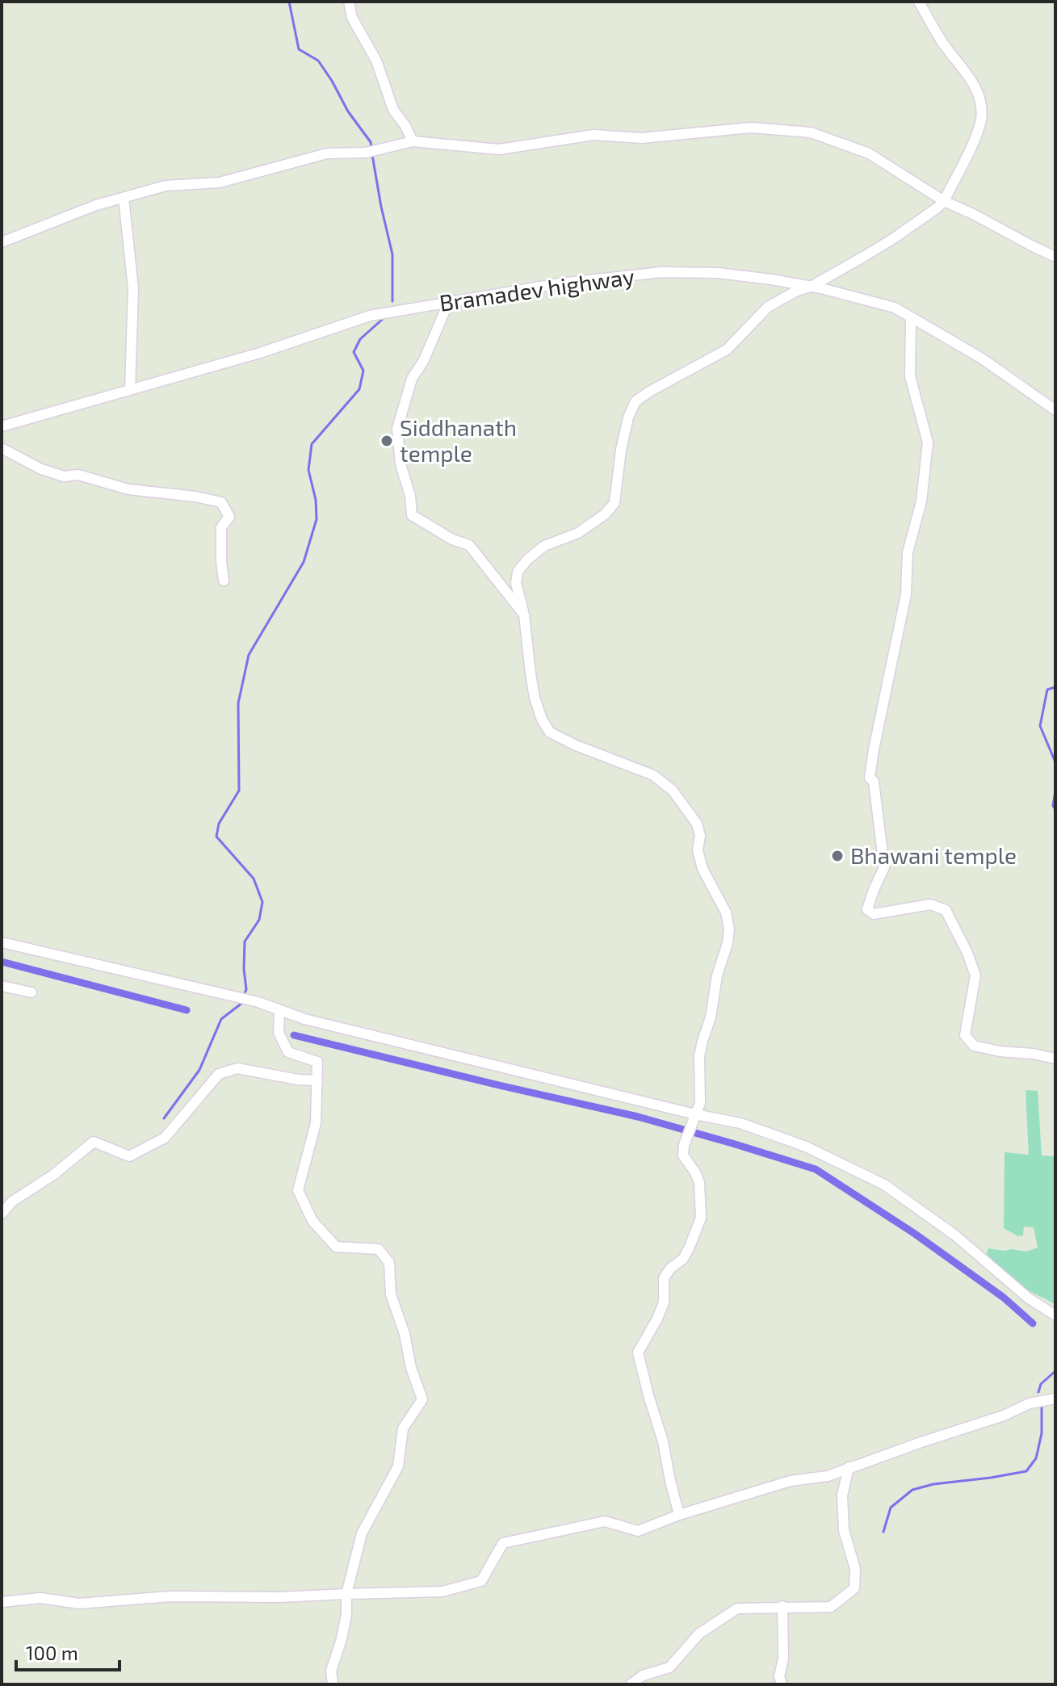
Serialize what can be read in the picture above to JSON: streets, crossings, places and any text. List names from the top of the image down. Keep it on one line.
{"streets":{"street":["Bramadev highway"]},"places":["Siddhanath temple","Bhawani temple"],"scale_bar":"100 m"}
